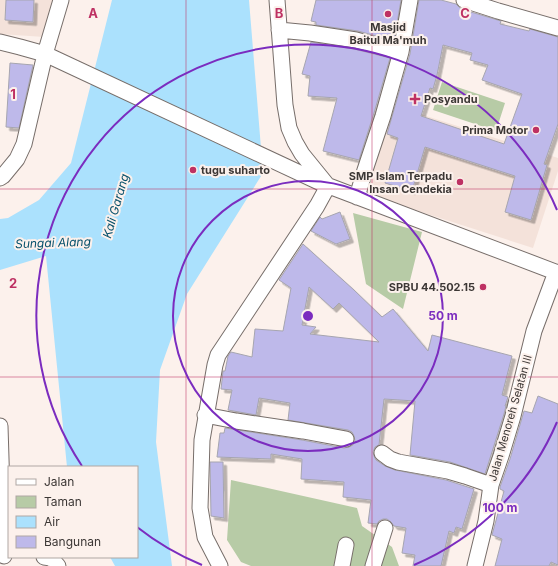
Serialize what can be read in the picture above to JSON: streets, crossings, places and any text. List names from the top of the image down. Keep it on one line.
{"streets":{"street":["Jalan Menoreh Selatan III"]},"water":["Kali Garang","Sungai Alang"],"places":{"other":["Masjid Baitul Ma'muh","Prima Motor","tugu suharto","SMP Islam Terpadu Insan Cendekia","SPBU 44.502.15"],"health":["Posyandu"]},"legend":["Jalan","Taman","Air","Bangunan"],"grid":{"columns":["A","B","C"],"rows":["1","2"]},"rings":["50 m","100 m"]}
